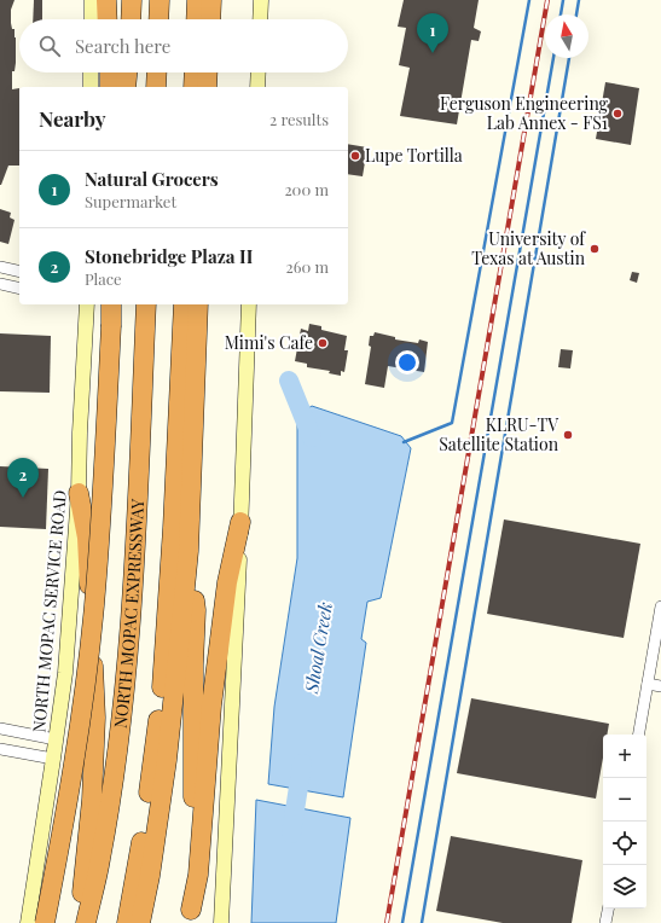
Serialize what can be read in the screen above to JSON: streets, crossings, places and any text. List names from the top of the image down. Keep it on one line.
{"streets":{"highway":["NORTH MOPAC EXPRESSWAY"],"main road":["NORTH MOPAC SERVICE ROAD"]},"water":["Shoal Creek"],"places":["Ferguson Engineering Lab Annex - FS1","Lupe Tortilla","University of Texas at Austin","Mimi's Cafe","KLRU-TV Satellite Station"],"north":"top","page":{"pins":["1","2"],"search":"Search here","heading":["Nearby","2 results"],"list":[{"mark":"1","name":"Natural Grocers","note":"Supermarket","value":"200 m"},{"mark":"2","name":"Stonebridge Plaza II","note":"Place","value":"260 m"}],"map_buttons":["+","−"]}}
